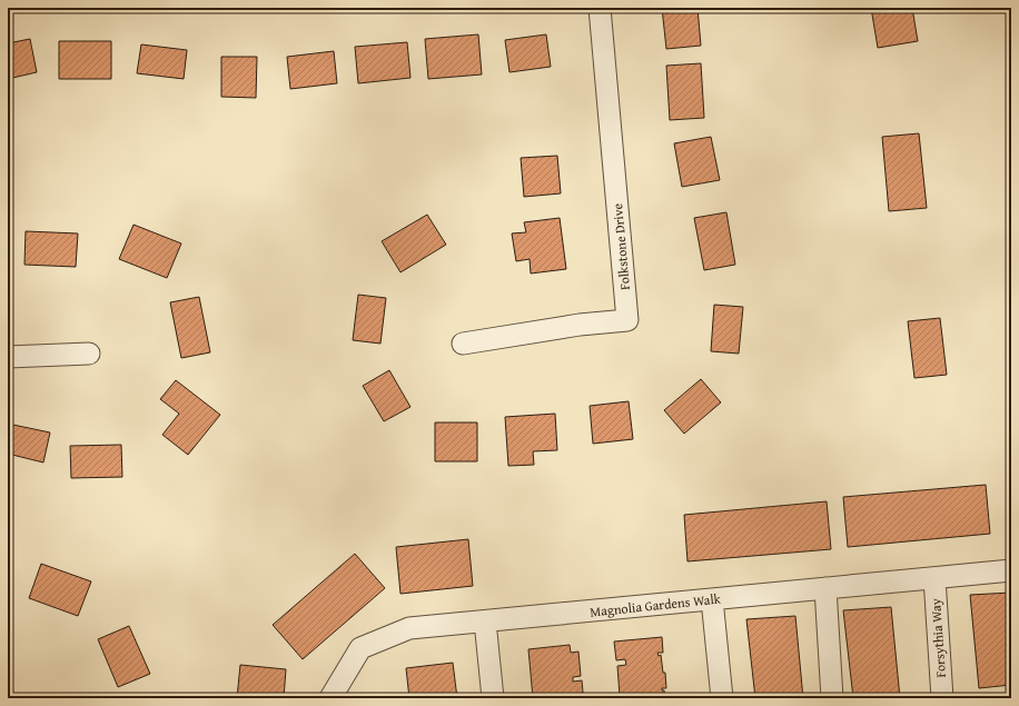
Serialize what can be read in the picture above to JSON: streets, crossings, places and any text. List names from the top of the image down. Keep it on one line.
{"streets":{"street":["Folkstone Drive","Magnolia Gardens Walk","Forsythia Way"]},"crossings":[["Magnolia Gardens Walk","Forsythia Way"]]}
